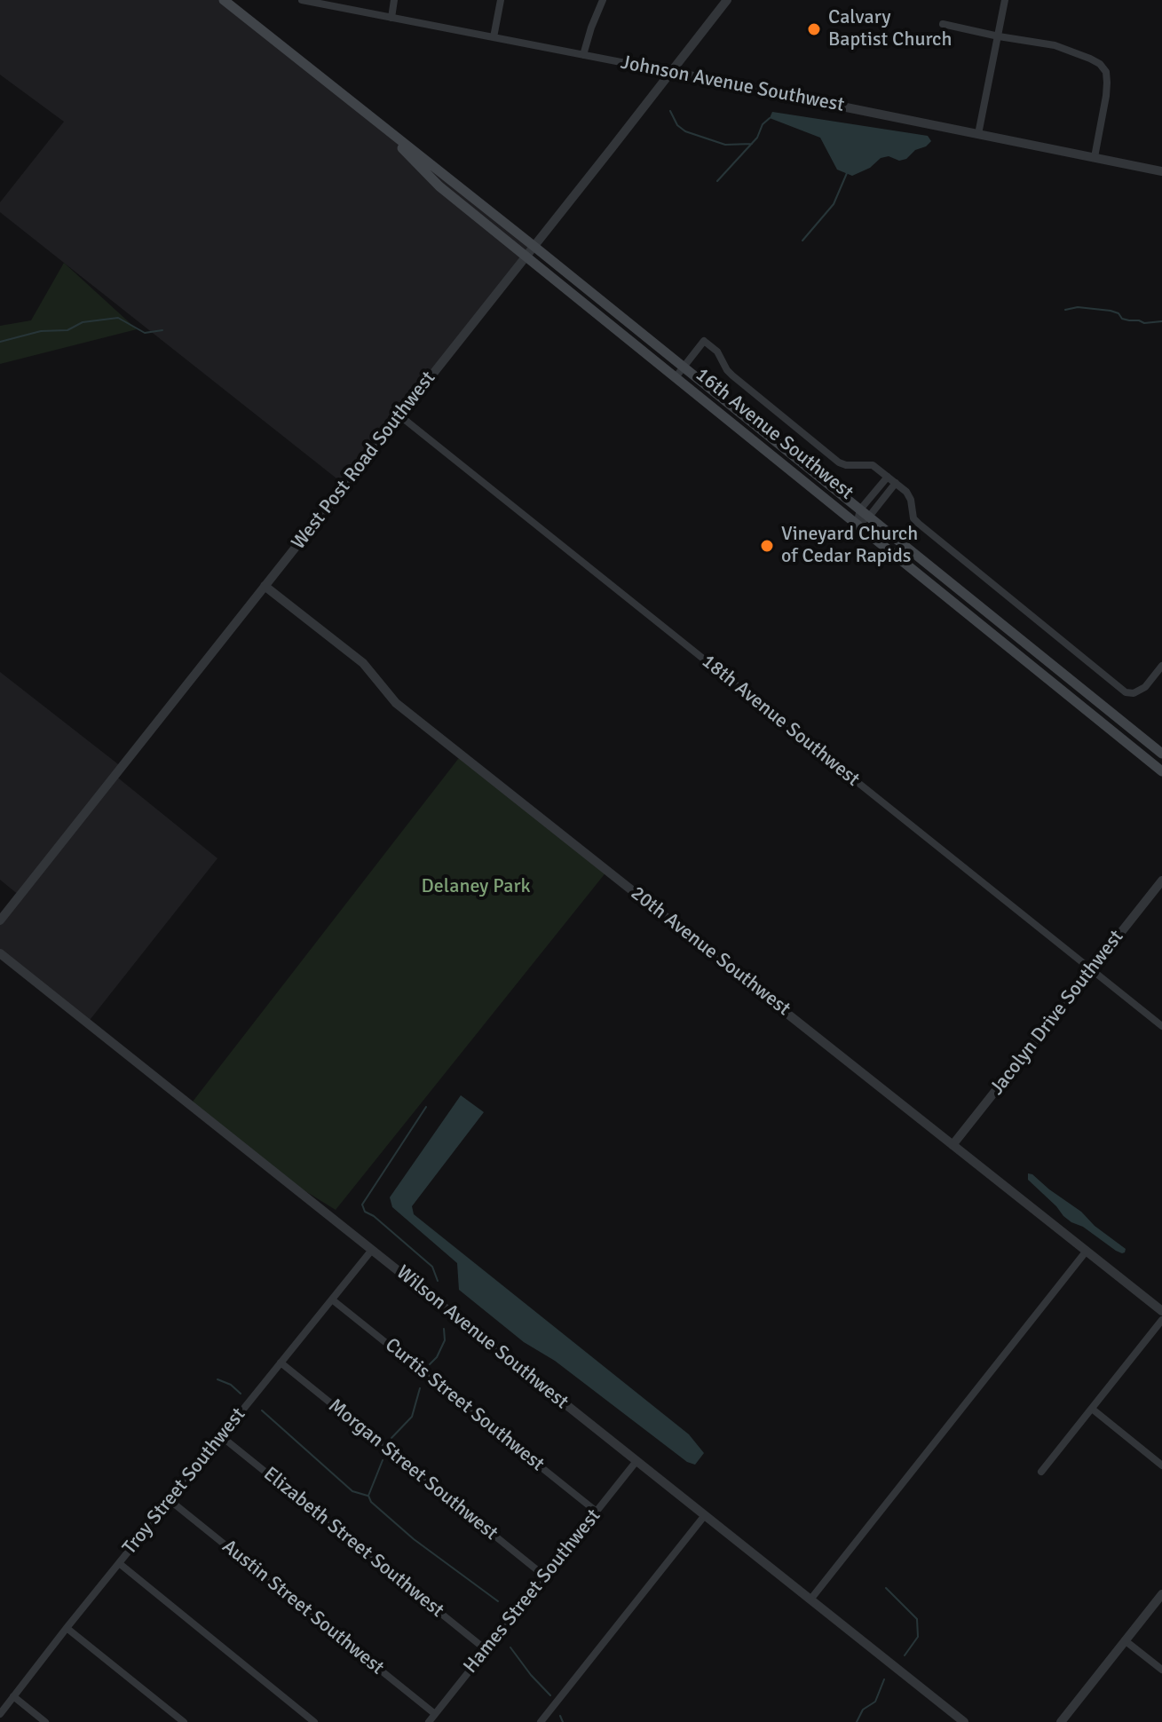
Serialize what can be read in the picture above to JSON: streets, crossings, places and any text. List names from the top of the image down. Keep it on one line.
{"streets":{"main road":["16th Avenue Southwest"],"street":["Johnson Avenue Southwest","West Post Road Southwest","18th Avenue Southwest","20th Avenue Southwest","Jacolyn Drive Southwest","Wilson Avenue Southwest","Curtis Street Southwest","Morgan Street Southwest","Troy Street Southwest","Elizabeth Street Southwest","Hames Street Southwest","Austin Street Southwest"]},"crossings":[["Johnson Avenue Southwest","West Post Road Southwest"],["16th Avenue Southwest","West Post Road Southwest"],["West Post Road Southwest","18th Avenue Southwest"],["West Post Road Southwest","20th Avenue Southwest"],["18th Avenue Southwest","Jacolyn Drive Southwest"],["20th Avenue Southwest","Jacolyn Drive Southwest"],["Wilson Avenue Southwest","Troy Street Southwest"],["Wilson Avenue Southwest","Hames Street Southwest"],["Curtis Street Southwest","Troy Street Southwest"],["Curtis Street Southwest","Hames Street Southwest"],["Morgan Street Southwest","Troy Street Southwest"],["Morgan Street Southwest","Hames Street Southwest"],["Troy Street Southwest","Elizabeth Street Southwest"],["Troy Street Southwest","Austin Street Southwest"],["Elizabeth Street Southwest","Hames Street Southwest"],["Hames Street Southwest","Austin Street Southwest"]],"parks":["Delaney Park"],"places":["Calvary Baptist Church","Vineyard Church of Cedar Rapids"]}
